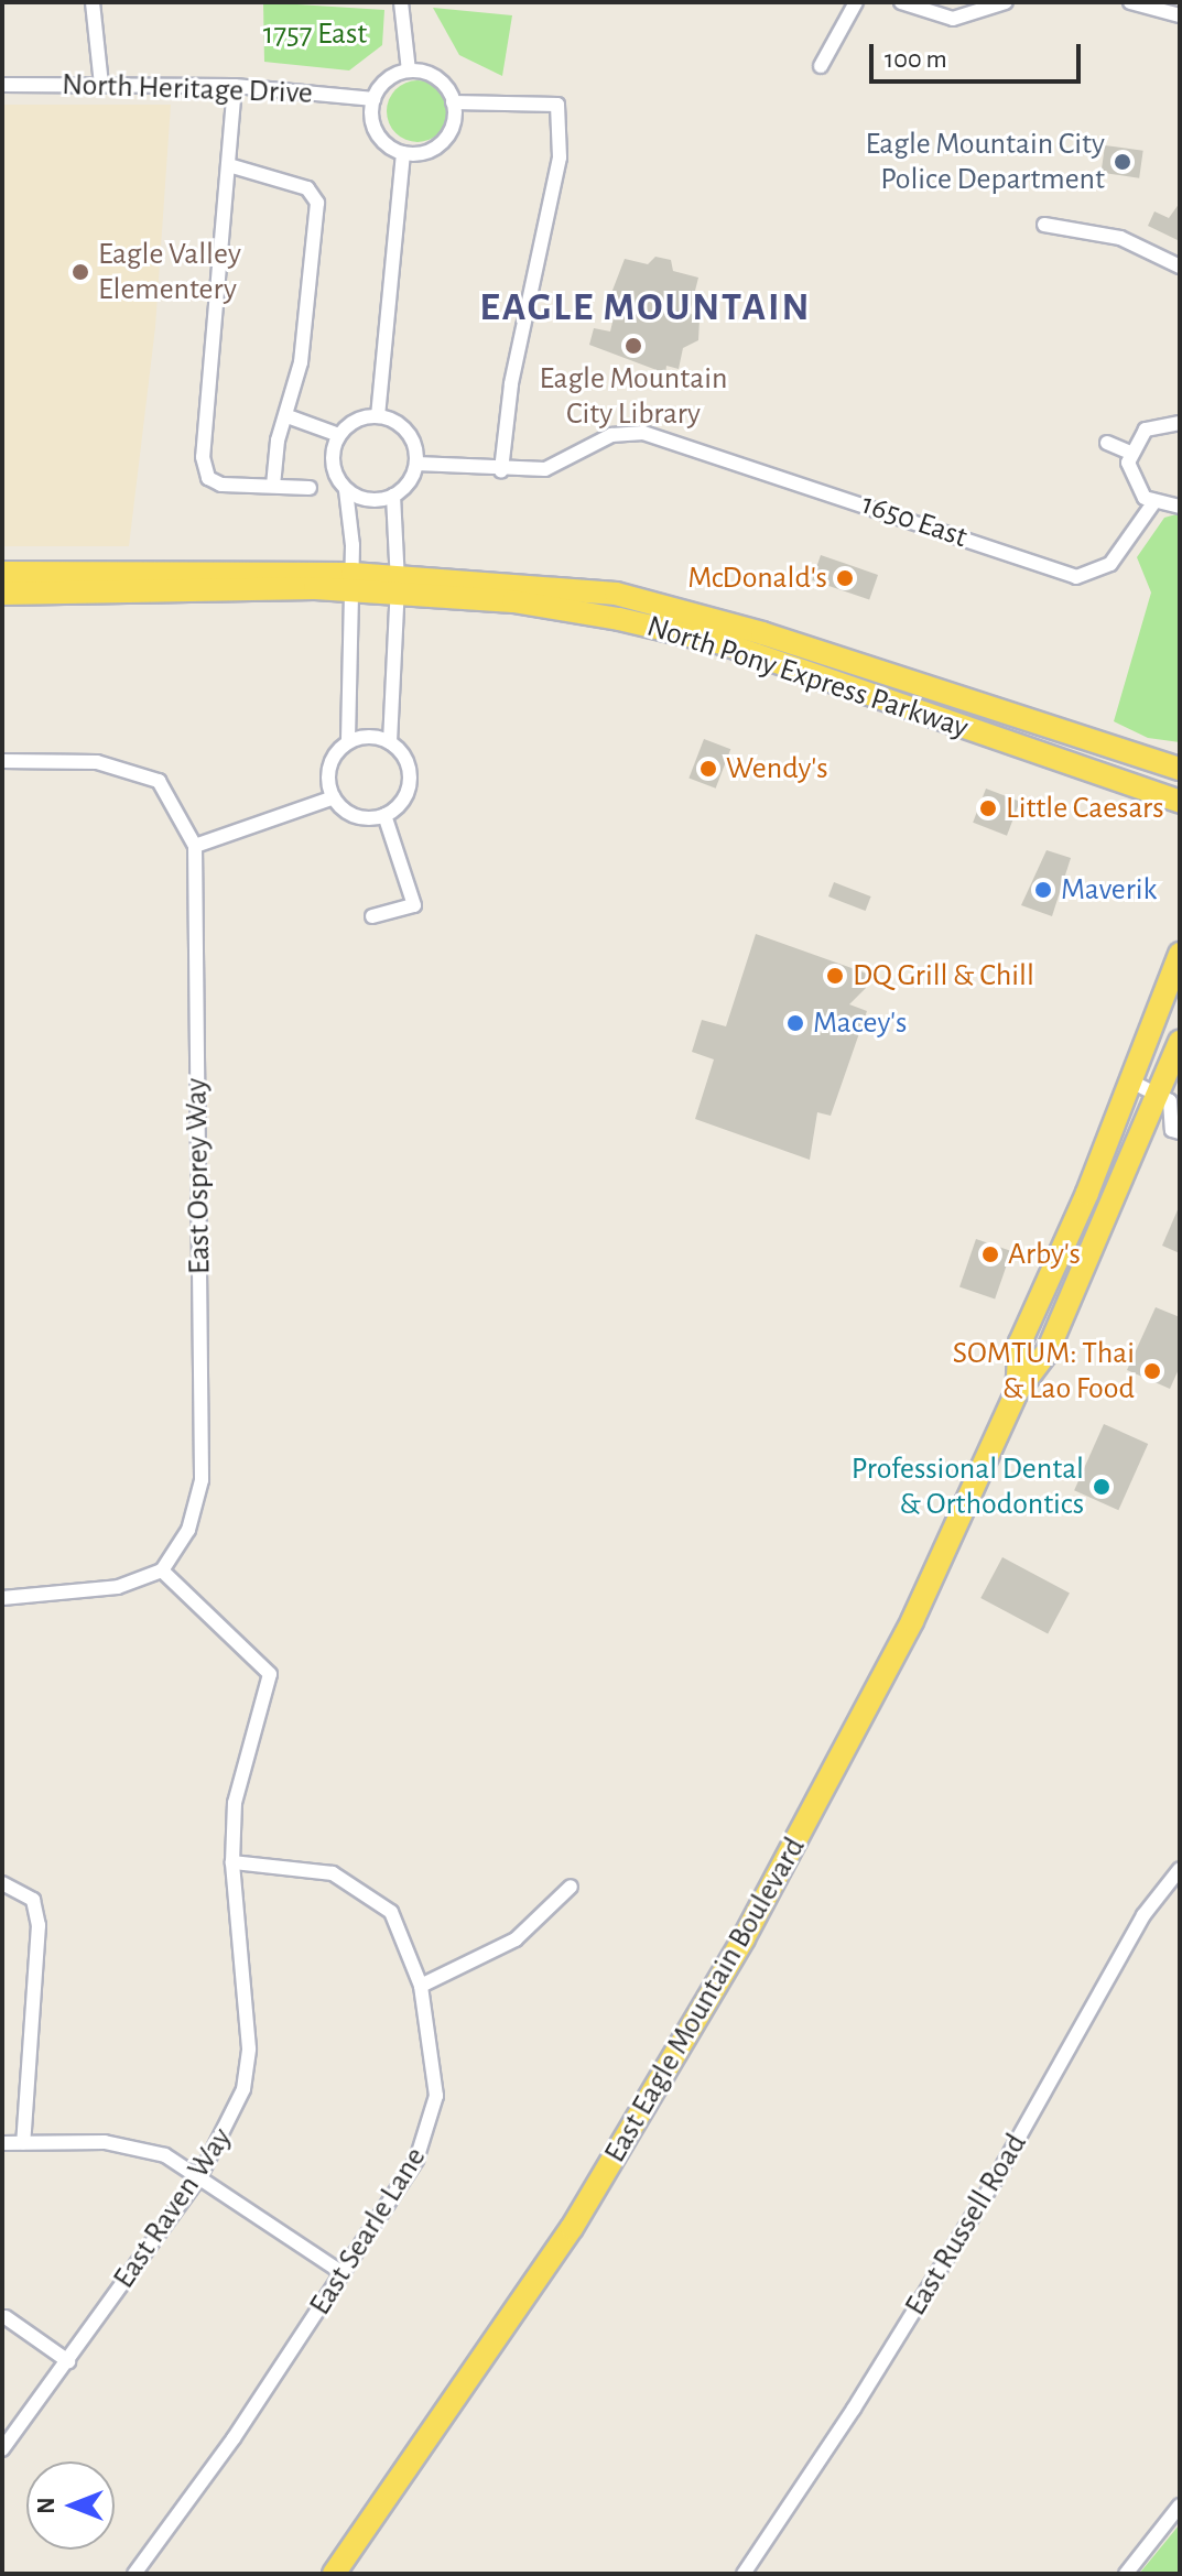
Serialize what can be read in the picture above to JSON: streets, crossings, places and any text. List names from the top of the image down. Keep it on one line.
{"streets":{"main road":["North Pony Express Parkway","East Eagle Mountain Boulevard"],"street":["North Heritage Drive","1650 East","East Osprey Way","East Raven Way","East Russell Road","East Searle Lane"]},"crossings":[["East Osprey Way","East Raven Way"],["East Raven Way","East Searle Lane"]],"districts":["EAGLE MOUNTAIN"],"parks":["1757 East"],"places":["Eagle Mountain City Police Department","Eagle Valley Elementery","Eagle Mountain City Library","McDonald's","Wendy's","Little Caesars","Maverik","DQ Grill & Chill","Macey's","Arby's","SOMTUM: Thai & Lao Food","Professional Dental & Orthodontics"],"scale_bar":"100 m","north":"left"}
